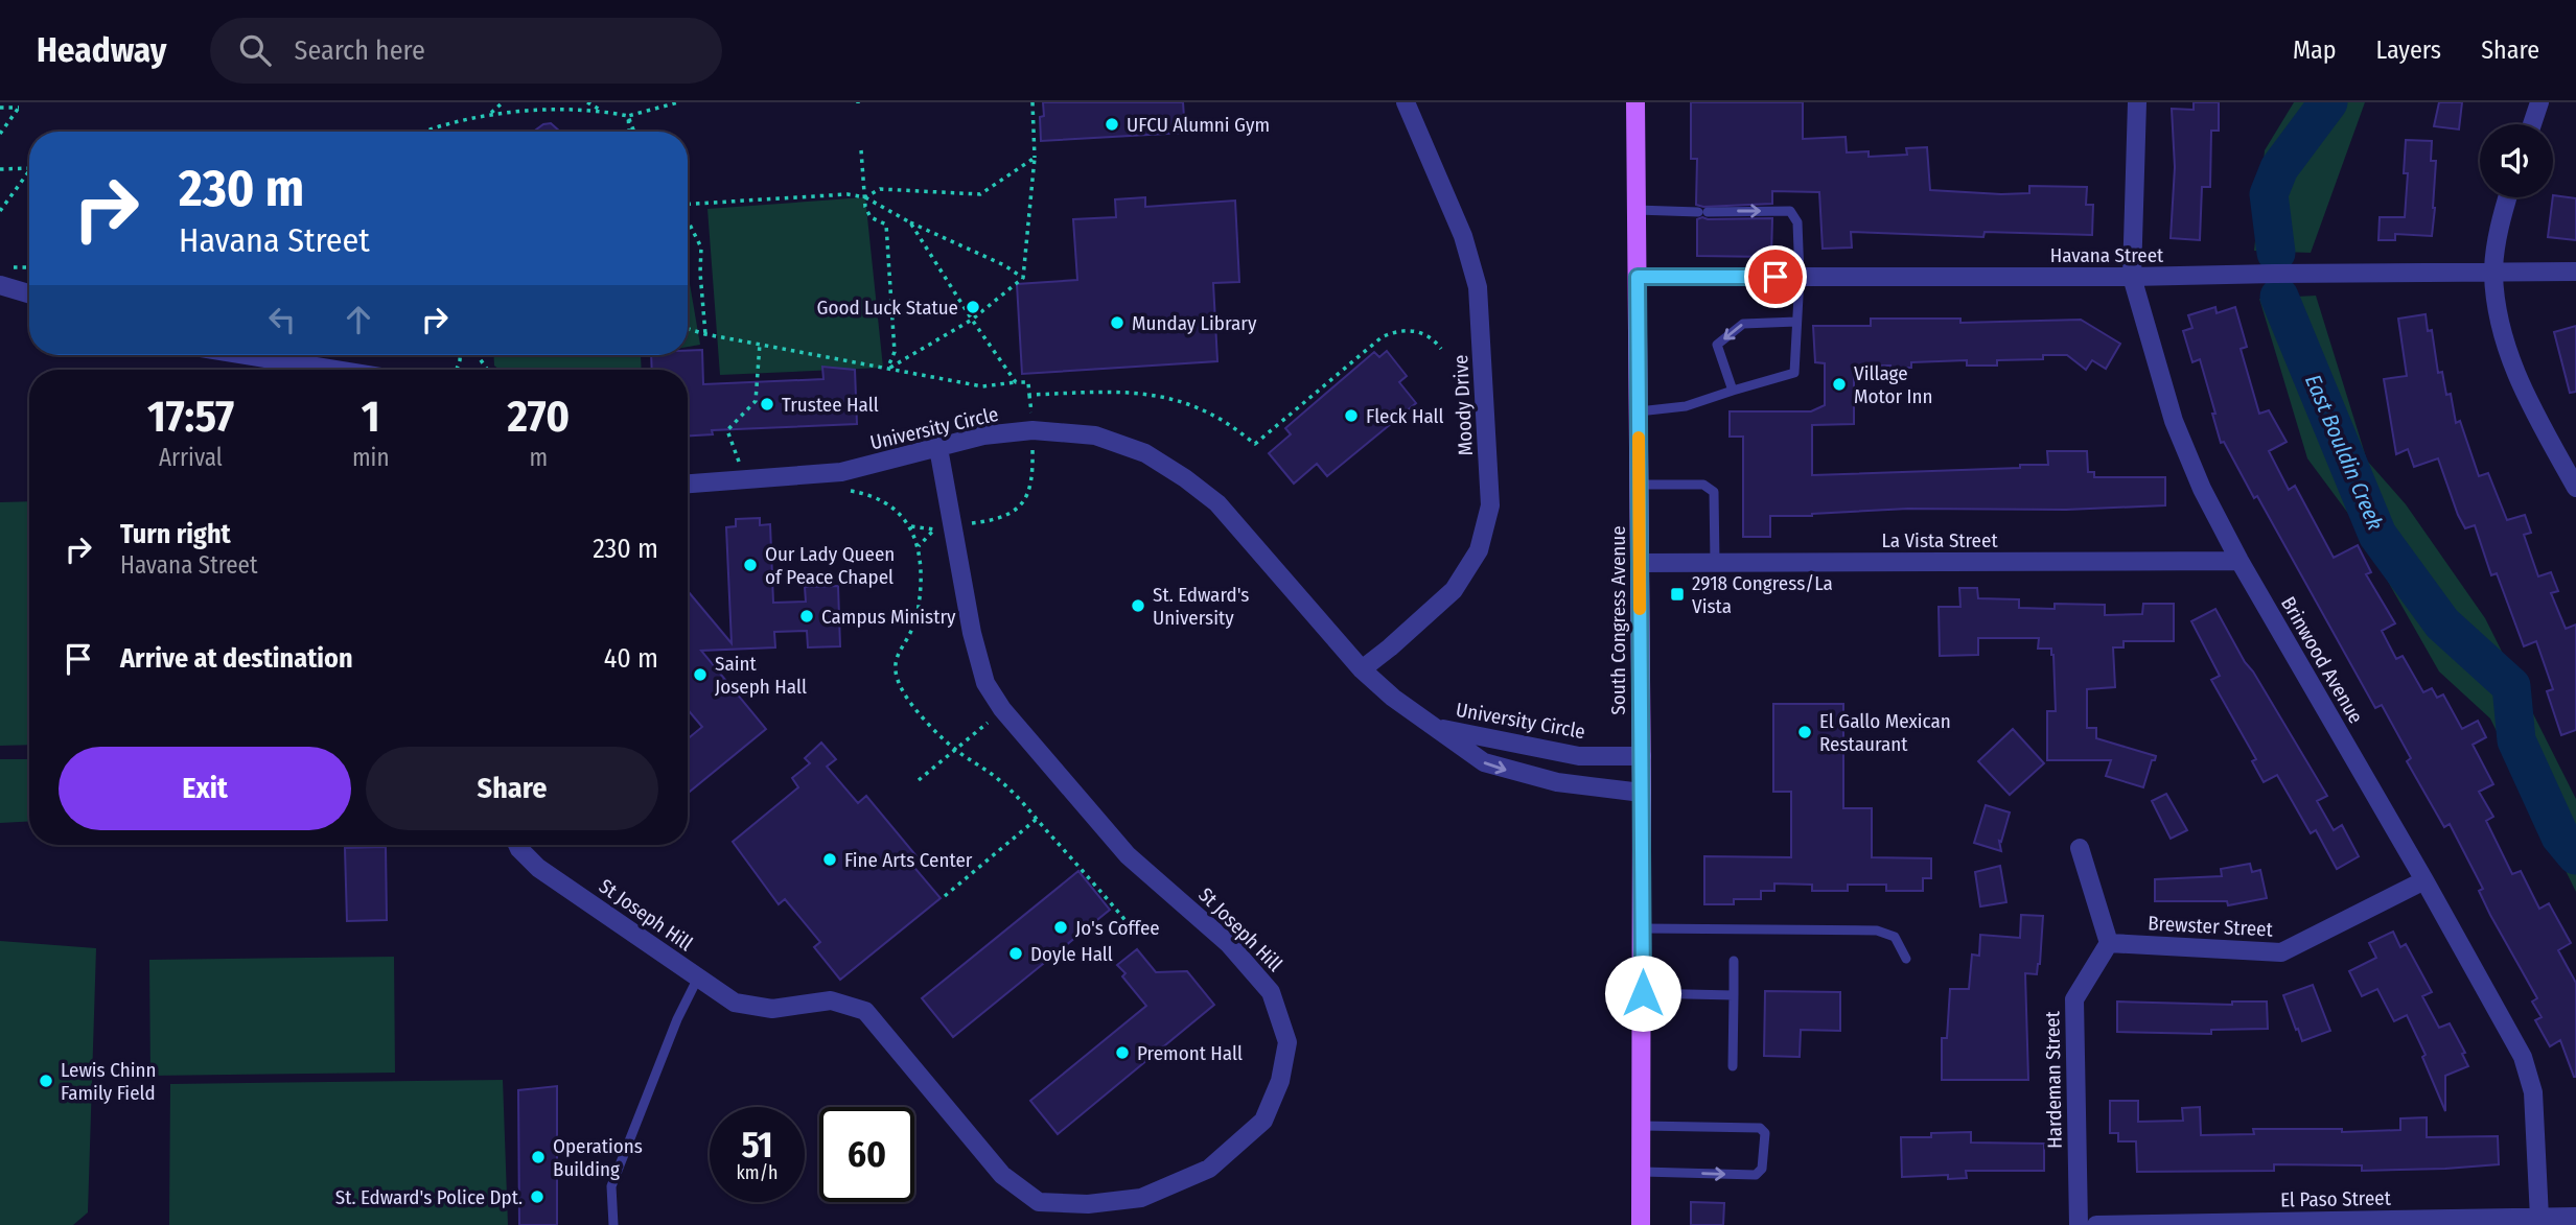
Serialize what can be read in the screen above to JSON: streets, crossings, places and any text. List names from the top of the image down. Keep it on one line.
{"streets":{"main road":["South Congress Avenue"],"street":["Havana Street","Moody Drive","University Circle","La Vista Street","Brinwood Avenue","St Joseph Hill","Brewster Street","Hardeman Street","El Paso Street"]},"crossings":[["Havana Street","South Congress Avenue"],["Havana Street","Brinwood Avenue"],["Moody Drive","University Circle"],["University Circle","South Congress Avenue"],["University Circle","St Joseph Hill"],["La Vista Street","South Congress Avenue"],["La Vista Street","Brinwood Avenue"],["Brinwood Avenue","Brewster Street"],["Brinwood Avenue","El Paso Street"],["Brewster Street","Hardeman Street"]],"water":["East Bouldin Creek"],"places":{"other":["UFCU Alumni Gym","Good Luck Statue","Munday Library","Village Motor Inn","Trustee Hall","Fleck Hall","Our Lady Queen of Peace Chapel","St. Edward's University","Campus Ministry","Saint Joseph Hall","El Gallo Mexican Restaurant","Fine Arts Center","Jo's Coffee","Doyle Hall","Premont Hall","Lewis Chinn Family Field","Operations Building","St. Edward's Police Dpt."],"transit":["2918 Congress/La Vista"]},"page":{"header":"Headway","search":"Search here","nav":["Map","Layers","Share"],"turn":["230 m","Havana Street"],"eta":["17:57","Arrival","1","min","270","m"],"list":[{"name":"Turn right","note":"Havana Street","value":"230 m"},{"name":"Arrive at destination","value":"40 m"}],"buttons":["Exit","Share"],"speed":"51 km/h","limit":"60"}}
